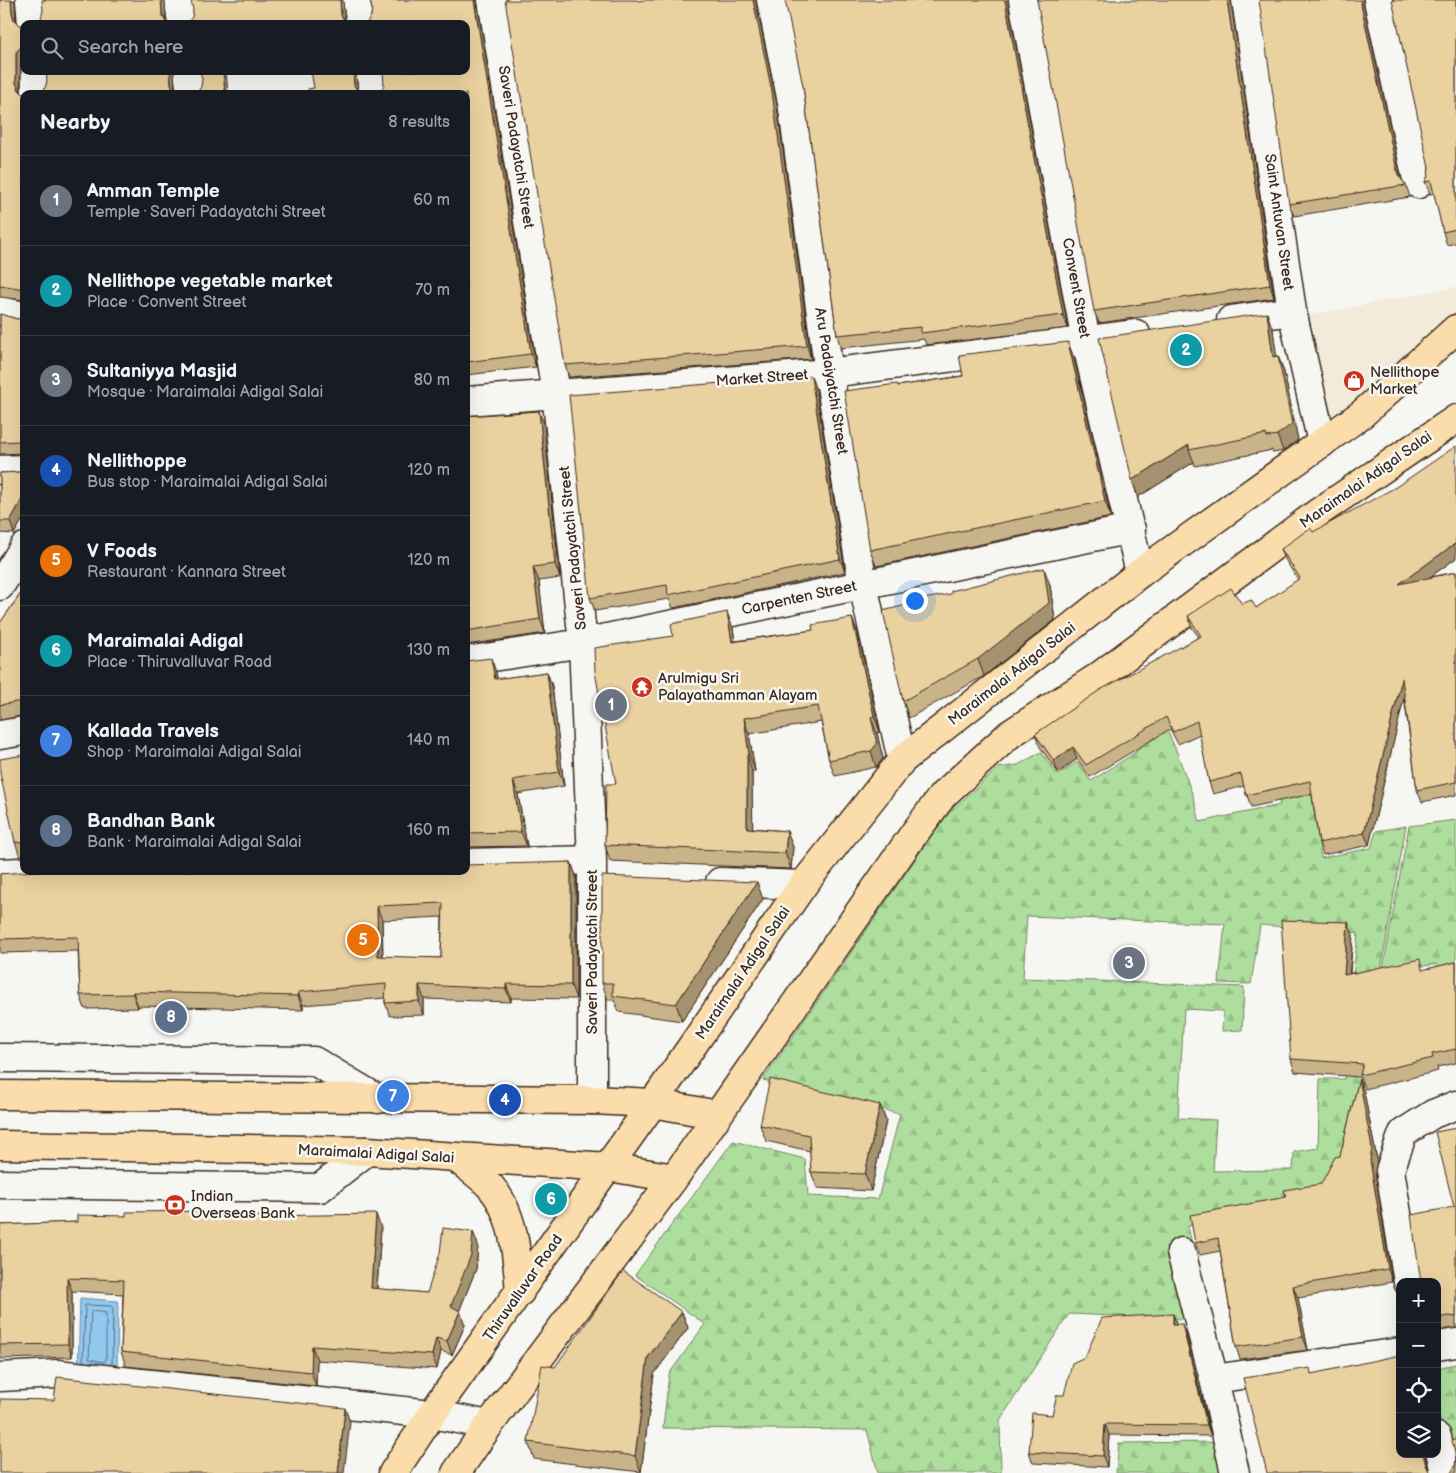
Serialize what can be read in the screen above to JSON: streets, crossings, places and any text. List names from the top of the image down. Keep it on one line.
{"streets":{"main road":["Maraimalai Adigal Salai","Thiruvalluvar Road"],"street":["Saveri Padayatchi Street","Saint Antuvan Street","Convent Street","Market Street","Aru Padaiyatchi Street","Carpenten Street"]},"crossings":[["Saveri Padayatchi Street","Market Street"],["Saveri Padayatchi Street","Carpenten Street"],["Saint Antuvan Street","Maraimalai Adigal Salai"],["Convent Street","Market Street"],["Convent Street","Maraimalai Adigal Salai"],["Convent Street","Carpenten Street"],["Market Street","Aru Padaiyatchi Street"],["Aru Padaiyatchi Street","Maraimalai Adigal Salai"],["Aru Padaiyatchi Street","Carpenten Street"],["Maraimalai Adigal Salai","Thiruvalluvar Road"]],"places":{"shop":["Nellithope Market"],"temple":["Arulmigu Sri Palayathamman Alayam"],"bank":["Indian Overseas Bank"]},"page":{"search":"Search here","heading":["Nearby","8 results"],"list":[{"mark":"1","name":"Amman Temple","note":"Temple · Saveri Padayatchi Street","value":"60 m"},{"mark":"2","name":"Nellithope vegetable market","note":"Place · Convent Street","value":"70 m"},{"mark":"3","name":"Sultaniyya Masjid","note":"Mosque · Maraimalai Adigal Salai","value":"80 m"},{"mark":"4","name":"Nellithoppe","note":"Bus stop · Maraimalai Adigal Salai","value":"120 m"},{"mark":"5","name":"V Foods","note":"Restaurant · Kannara Street","value":"120 m"},{"mark":"6","name":"Maraimalai Adigal","note":"Place · Thiruvalluvar Road","value":"130 m"},{"mark":"7","name":"Kallada Travels","note":"Shop · Maraimalai Adigal Salai","value":"140 m"},{"mark":"8","name":"Bandhan Bank","note":"Bank · Maraimalai Adigal Salai","value":"160 m"}],"pins":["2","1","5","3","8","7","4","6"],"map_buttons":["+","−"]}}
